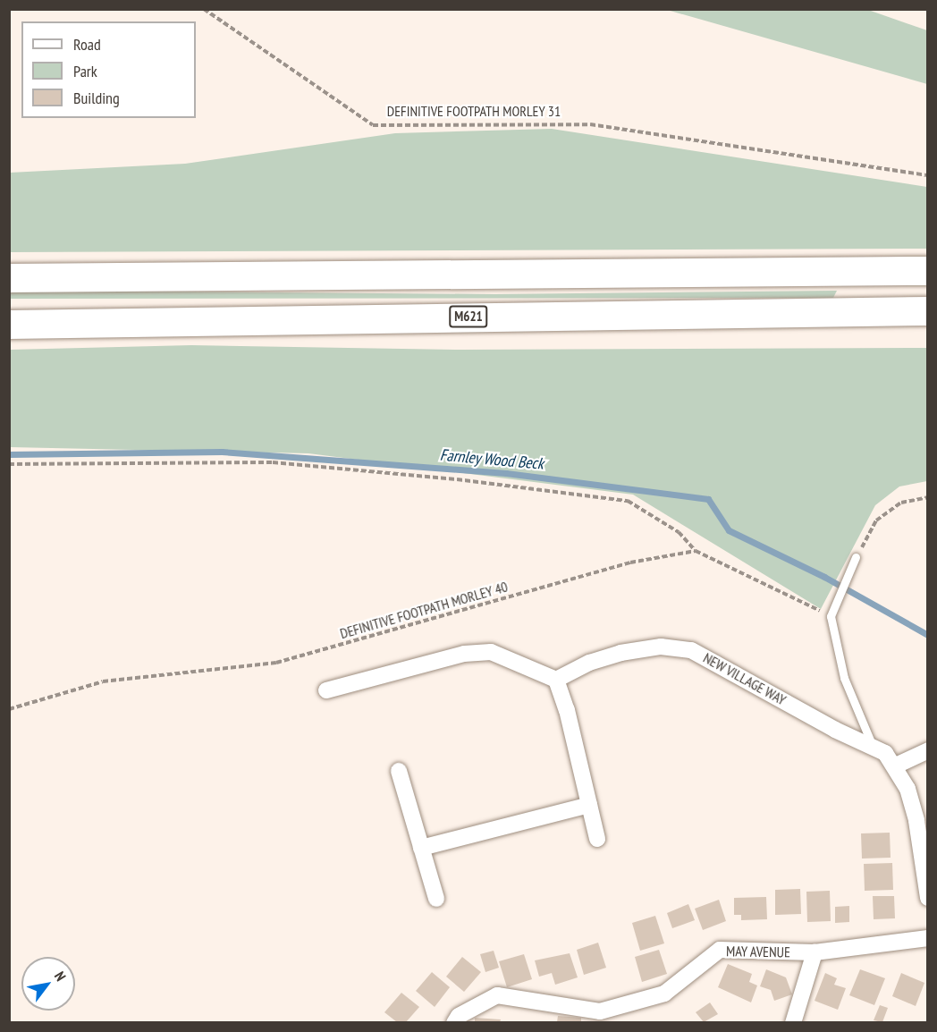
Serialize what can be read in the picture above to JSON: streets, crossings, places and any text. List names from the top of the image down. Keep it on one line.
{"streets":{"highway":["M621"],"street":["NEW VILLAGE WAY","MAY AVENUE"],"path":["DEFINITIVE FOOTPATH MORLEY 31","DEFINITIVE FOOTPATH MORLEY 40"]},"water":["Farnley Wood Beck"],"legend":["Road","Park","Building"],"north":"top right"}
